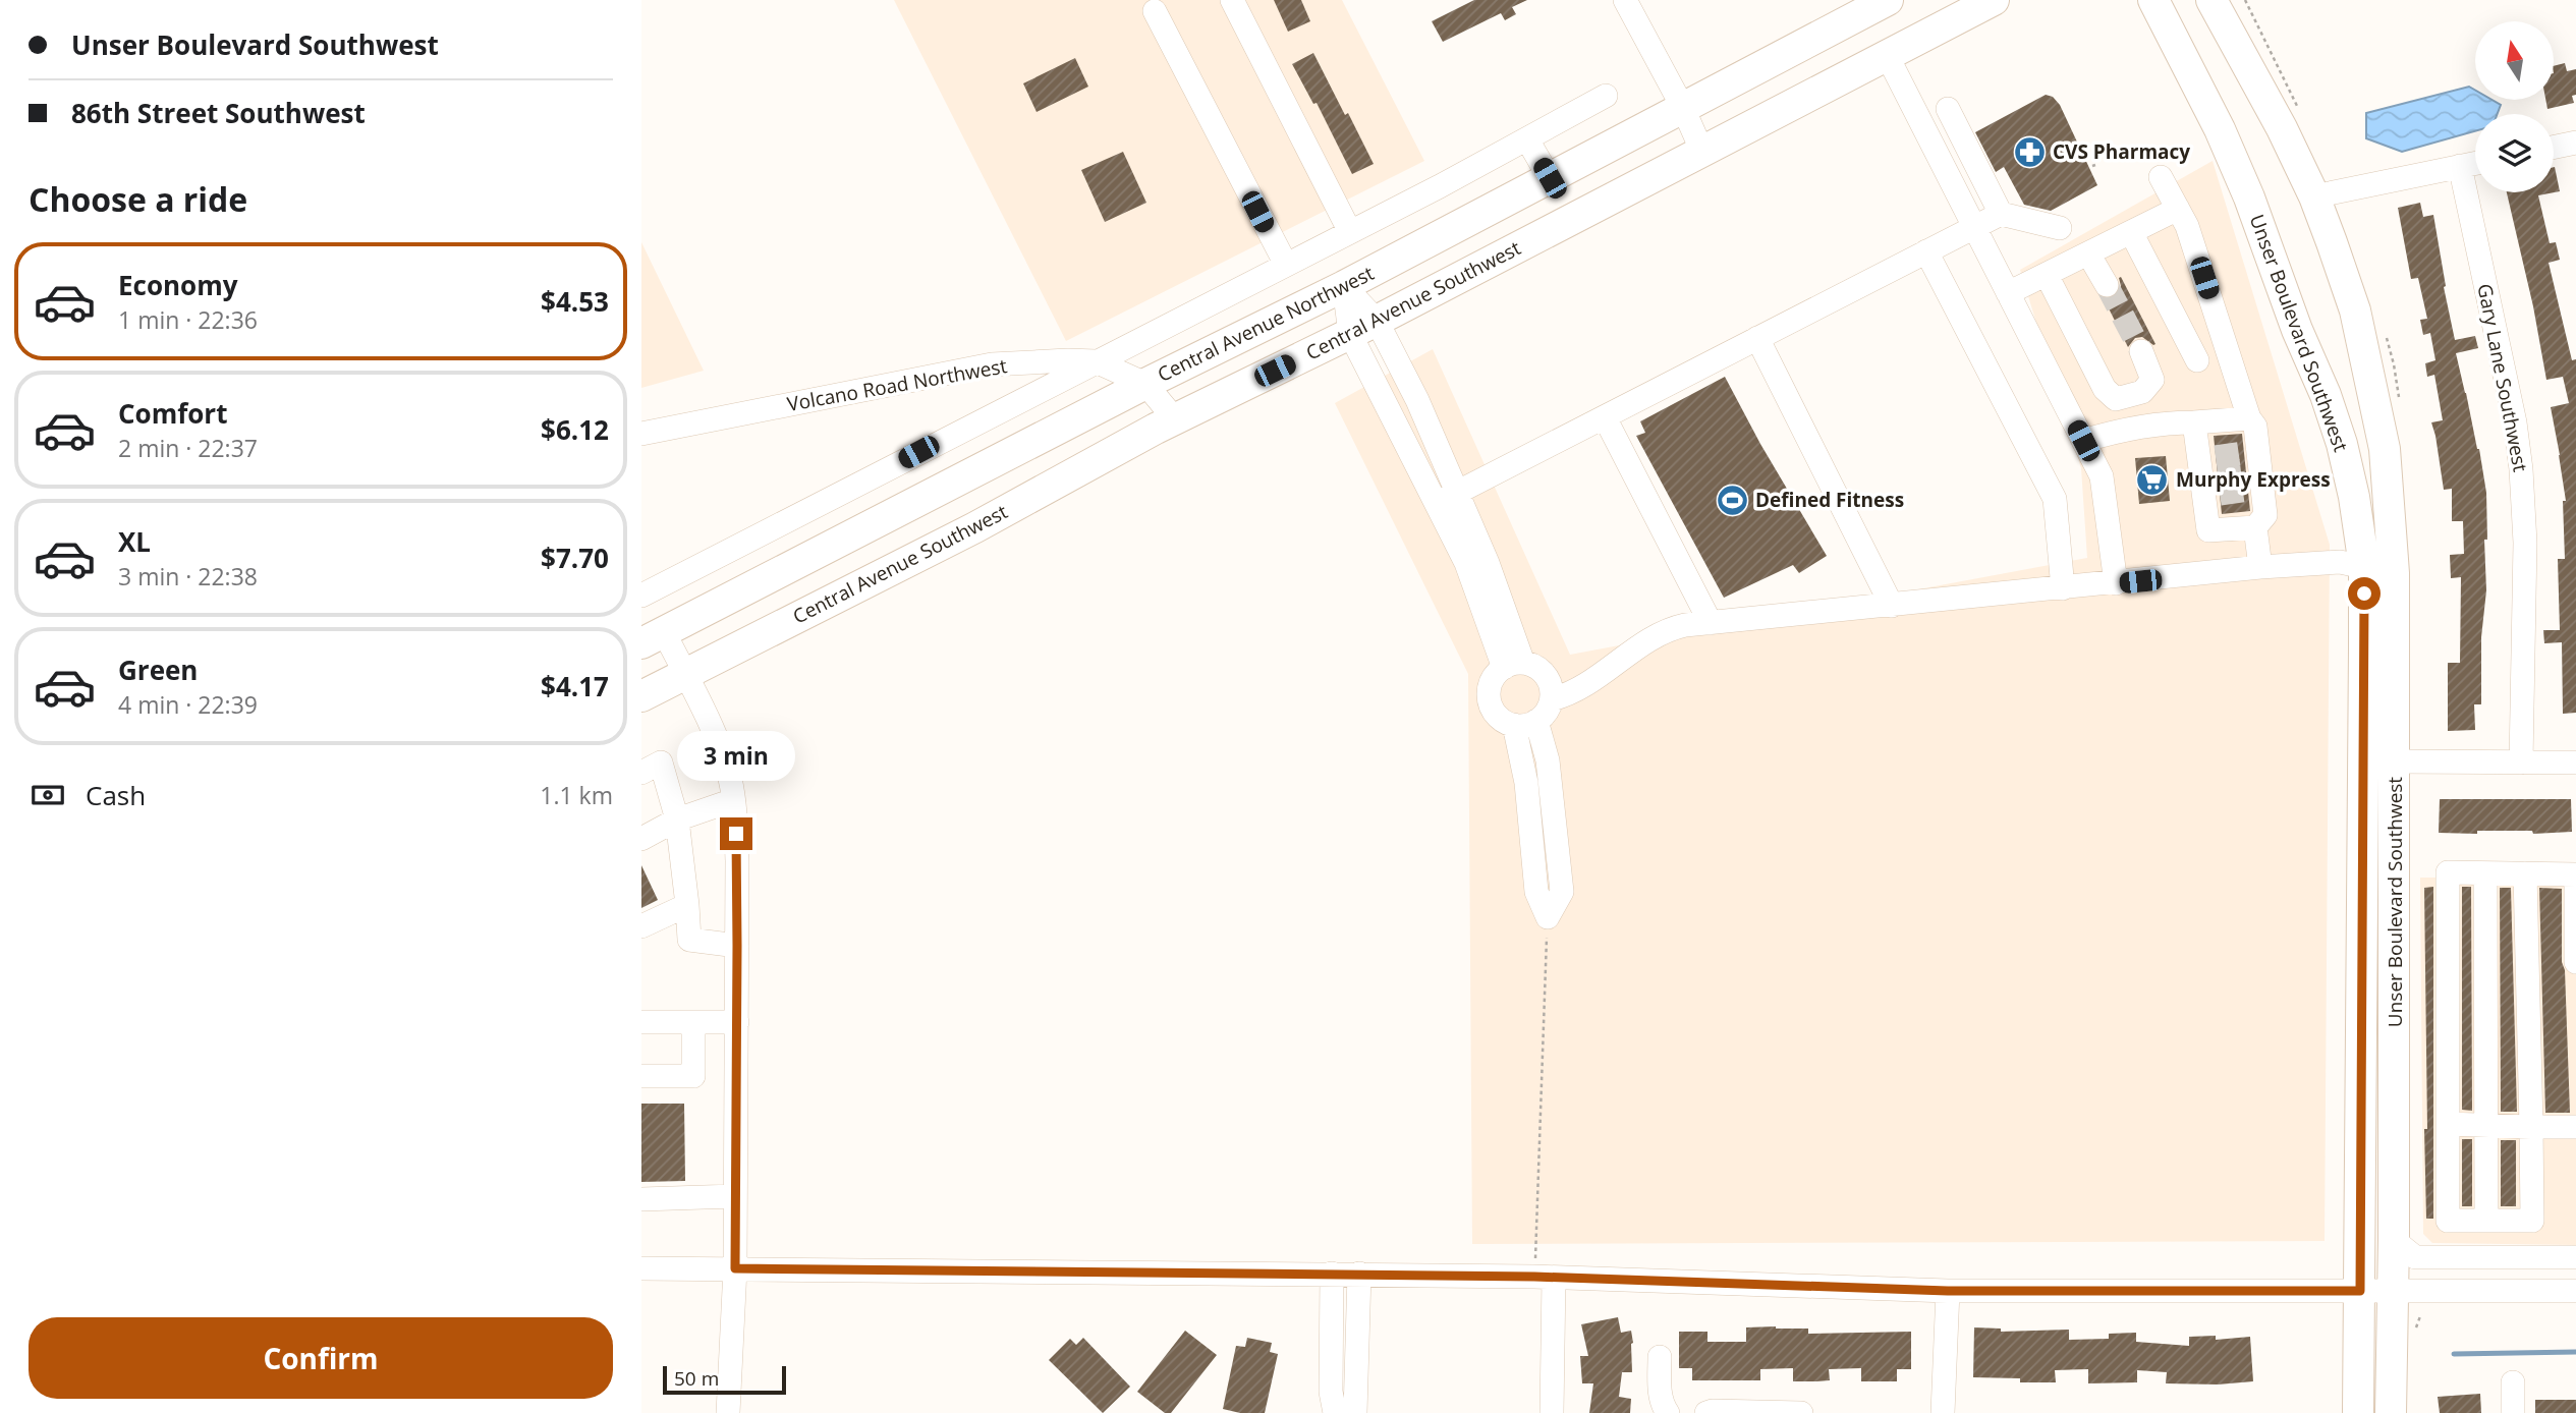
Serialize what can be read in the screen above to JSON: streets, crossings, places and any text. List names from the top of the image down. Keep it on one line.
{"streets":{"main road":["Central Avenue Southwest","Central Avenue Northwest","Unser Boulevard Southwest"],"street":["Gary Lane Southwest","Volcano Road Northwest"]},"crossings":[["Central Avenue Southwest","Volcano Road Northwest"],["Central Avenue Northwest","Volcano Road Northwest"]],"places":{"pharmacy":["CVS Pharmacy"],"supermarket":["Murphy Express"],"sports":["Defined Fitness"]},"scale_bar":"50 m","north":"top","page":{"banner":["Unser Boulevard Southwest","86th Street Southwest"],"heading":"Choose a ride","list":[{"name":"Economy","note":"1 min · 22:36","value":"$4.53"},{"name":"Comfort","note":"2 min · 22:37","value":"$6.12"},{"name":"XL","note":"3 min · 22:38","value":"$7.70"},{"name":"Green","note":"4 min · 22:39","value":"$4.17"}],"bubble":"3 min","pay":["Cash","1.1 km"],"buttons":"Confirm","scale":"50 m"}}
